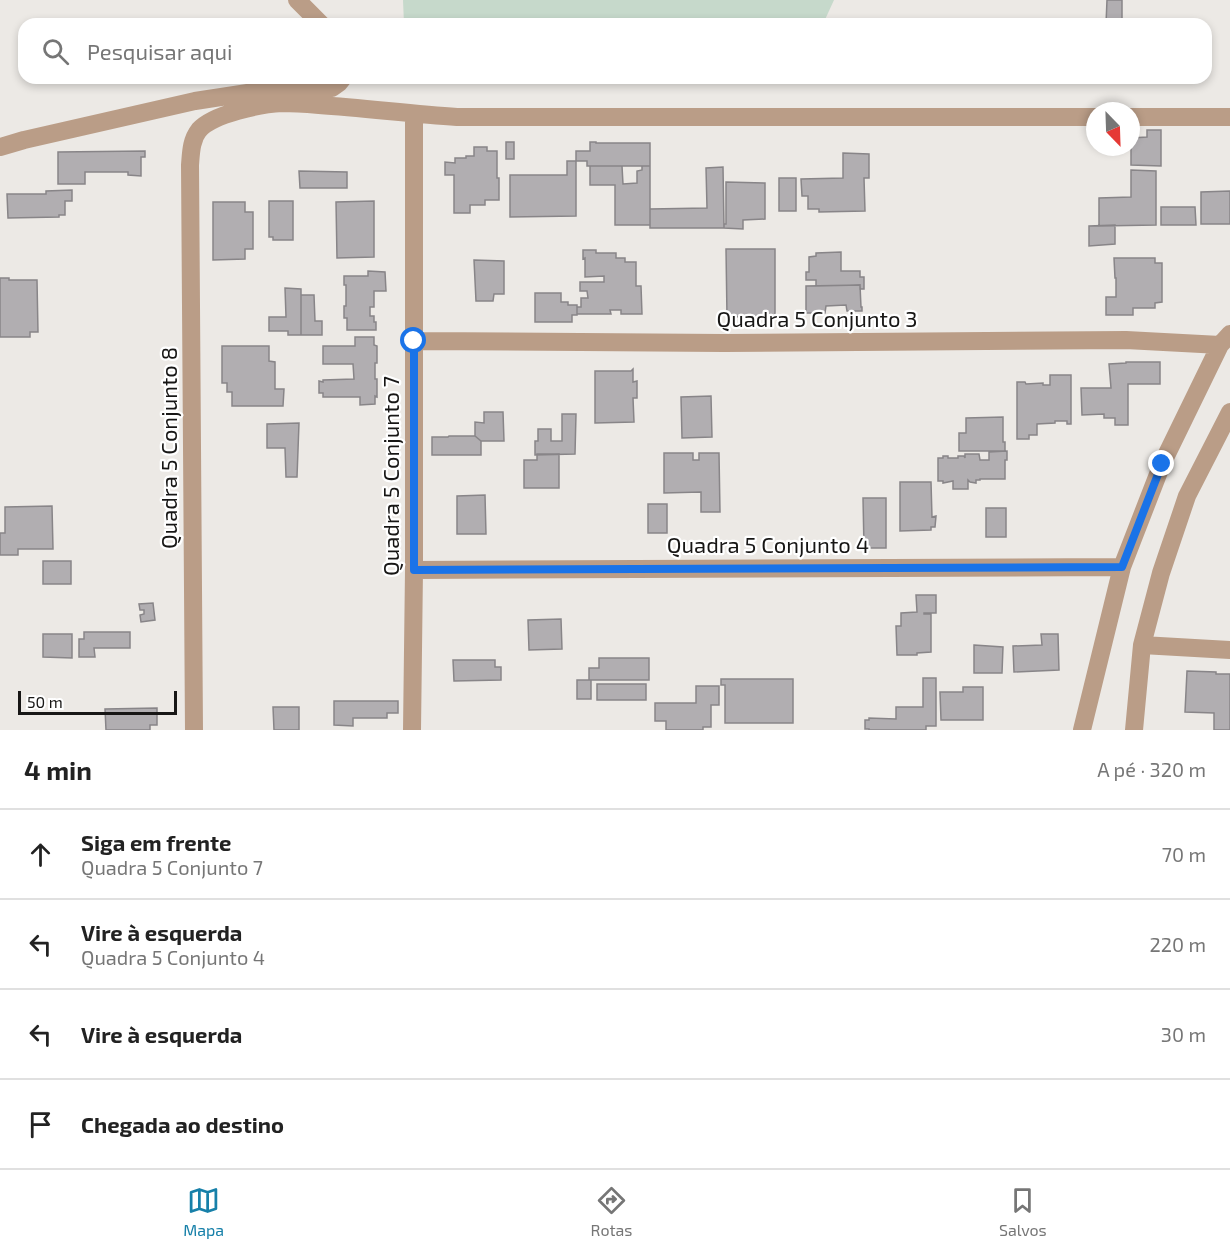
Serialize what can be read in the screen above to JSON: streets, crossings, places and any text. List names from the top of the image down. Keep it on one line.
{"streets":{"street":["Quadra 5 Conjunto 3","Quadra 5 Conjunto 8","Quadra 5 Conjunto 7","Quadra 5 Conjunto 4"]},"crossings":[["Quadra 5 Conjunto 3","Quadra 5 Conjunto 7"],["Quadra 5 Conjunto 8","Quadra 5 Conjunto 7"],["Quadra 5 Conjunto 7","Quadra 5 Conjunto 4"]],"scale_bar":"50 m","north":"bottom right","page":{"search":"Pesquisar aqui","scale":"50 m","heading":["4 min","A pé · 320 m"],"list":[["Siga em frente","Quadra 5 Conjunto 7","70 m"],["Vire à esquerda","Quadra 5 Conjunto 4","220 m"],["Vire à esquerda","30 m"],"Chegada ao destino"],"nav":["Mapa","Rotas","Salvos"]}}
